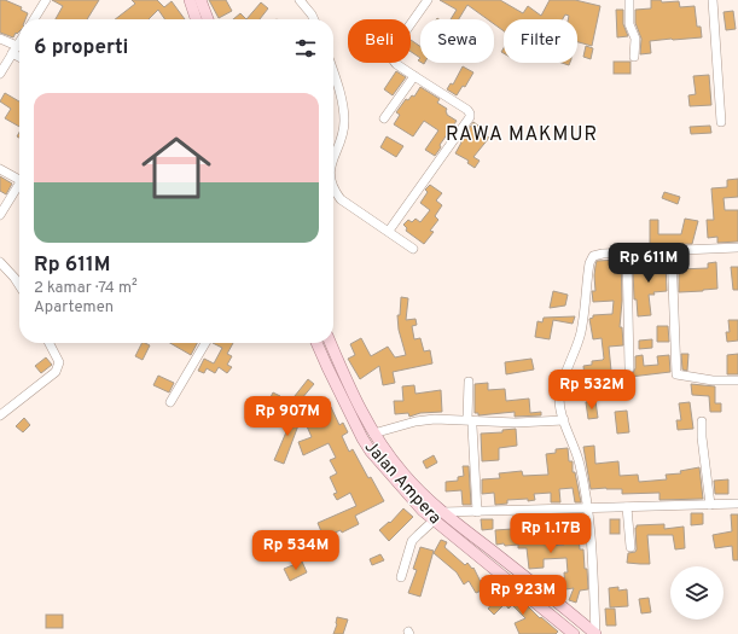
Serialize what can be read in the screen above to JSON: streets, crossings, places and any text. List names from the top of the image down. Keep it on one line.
{"streets":{"main road":["Jalan Ampera"]},"districts":["RAWA MAKMUR"],"page":{"chip":["Beli","Sewa","Filter"],"heading":"6 properti","list":[{"name":"Rp 611M","note":"2 kamar · 74 m² · Apartemen"}],"price":["Rp 611M","Rp 532M","Rp 907M","Rp 1.17B","Rp 534M","Rp 923M"]}}
